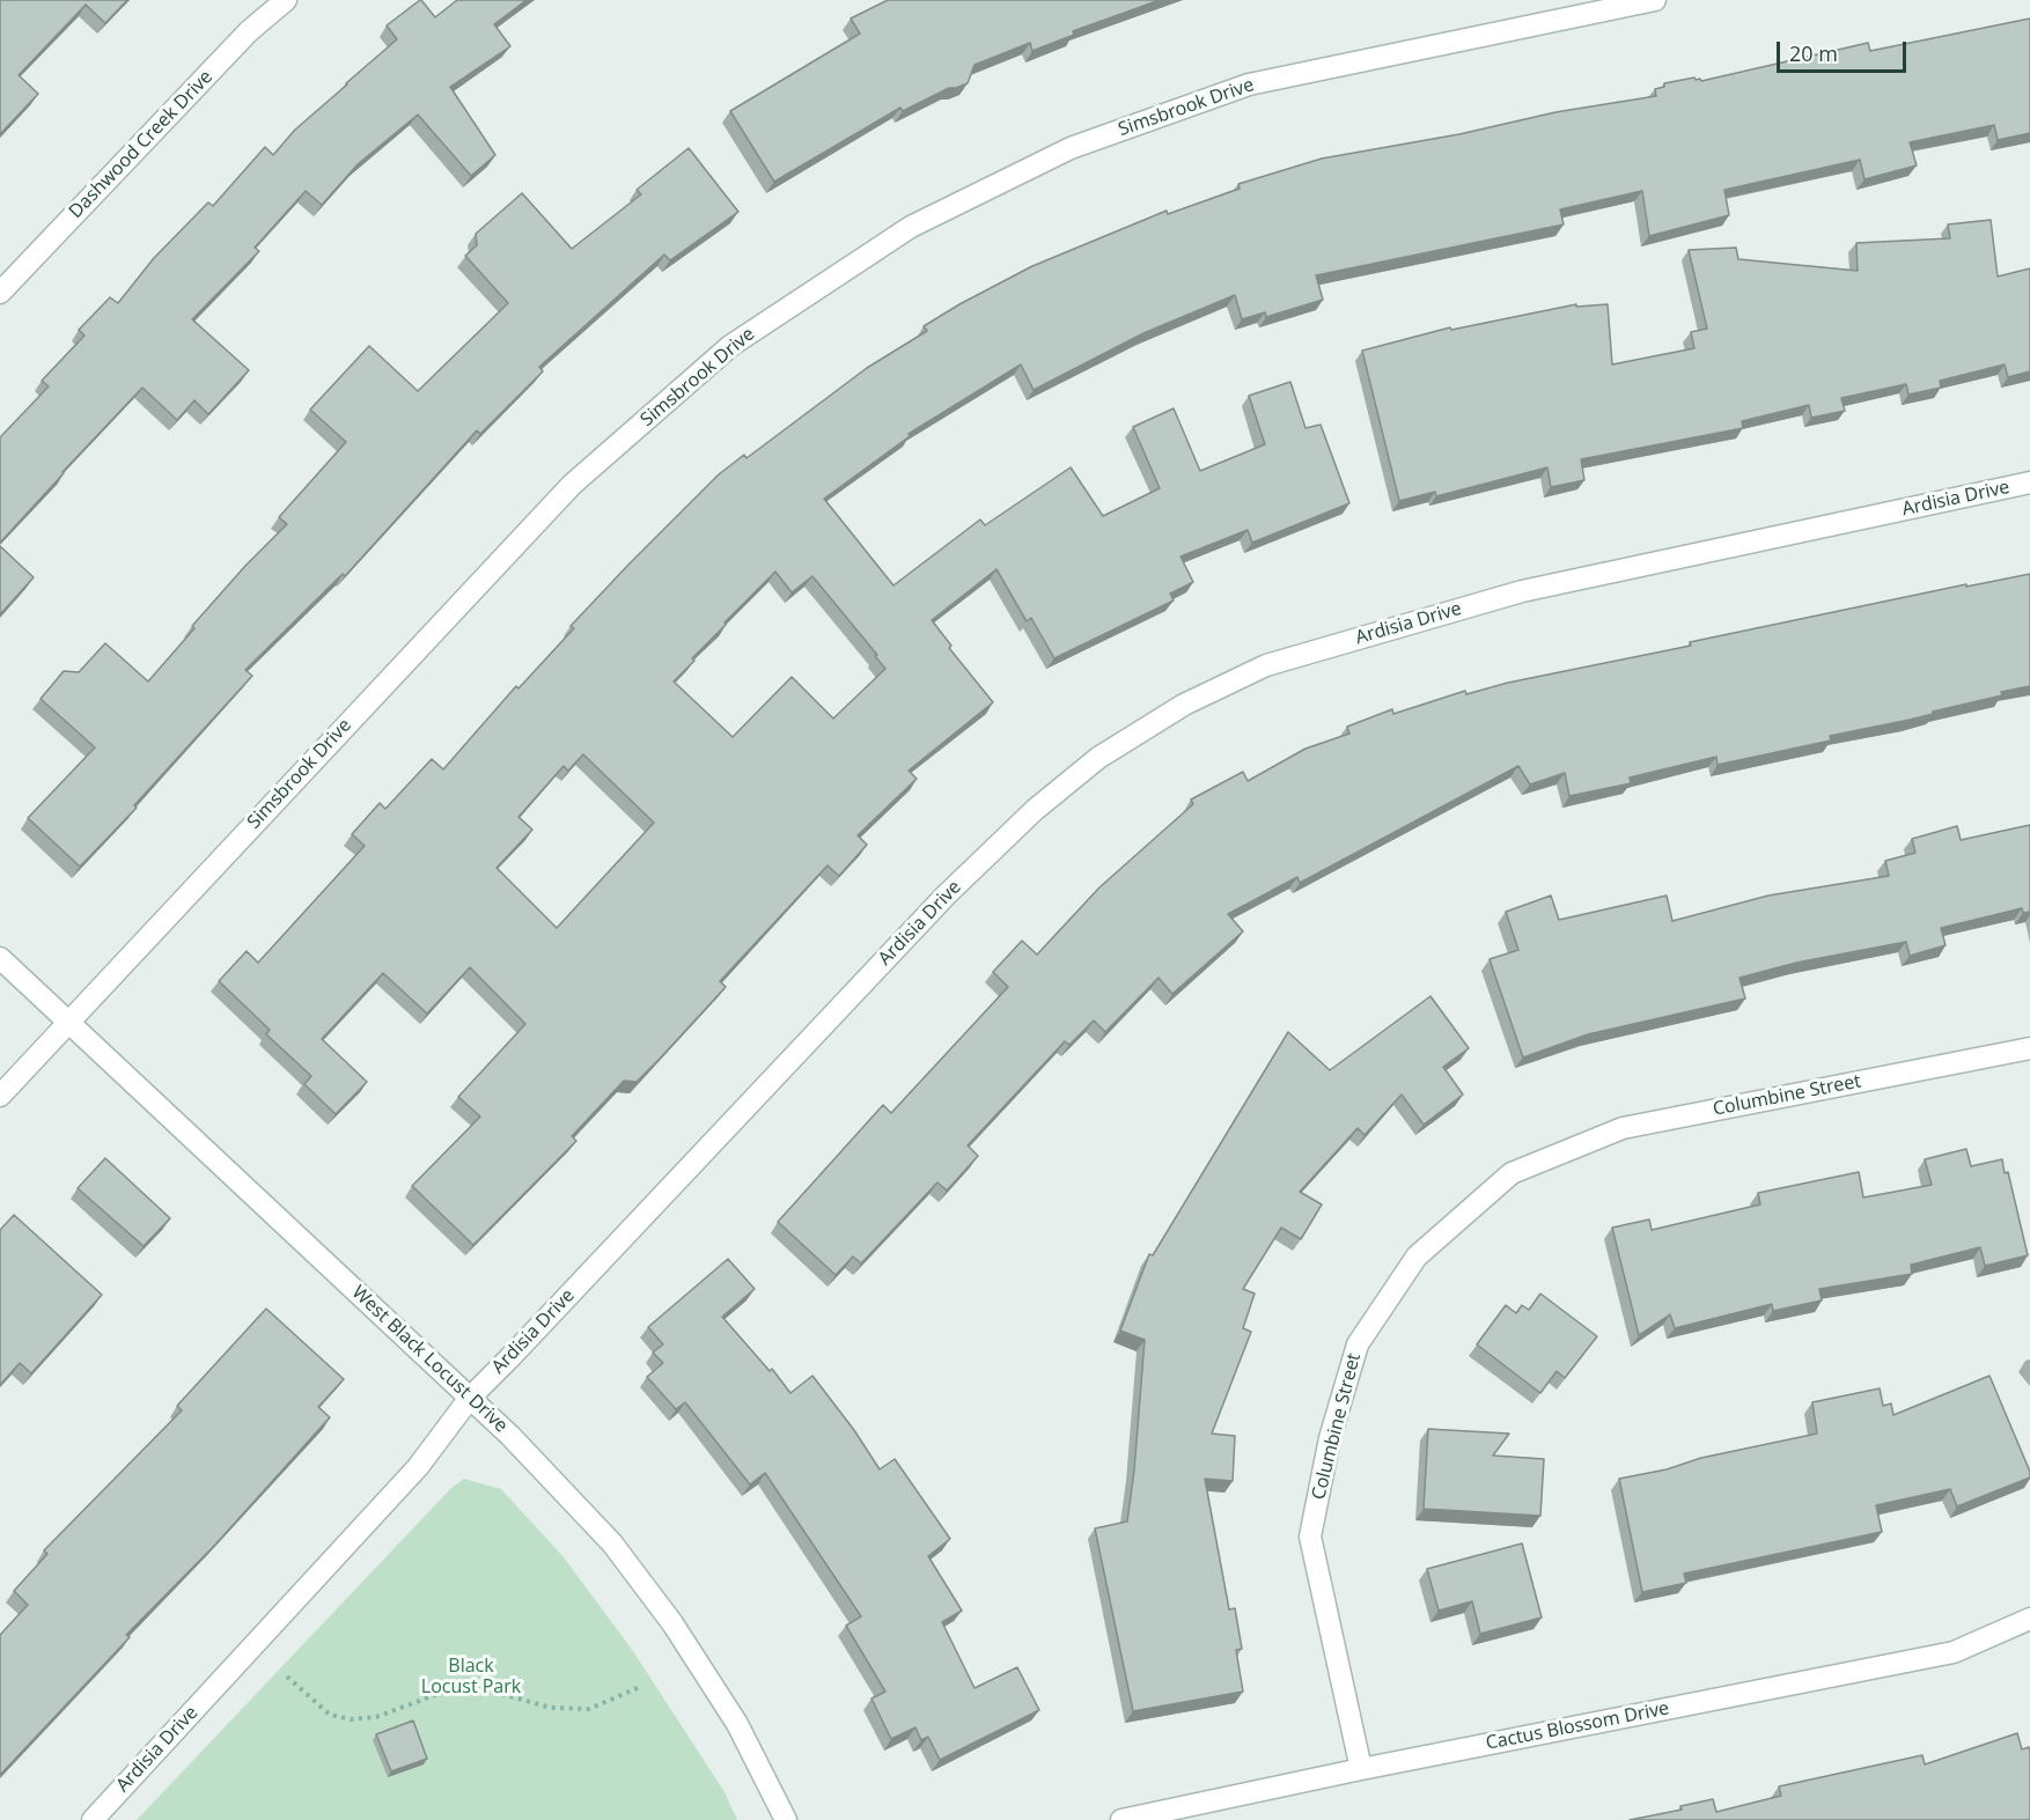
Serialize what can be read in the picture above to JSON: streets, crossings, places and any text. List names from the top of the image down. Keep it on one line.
{"streets":{"street":["Simsbrook Drive","Dashwood Creek Drive","Ardisia Drive","Columbine Street","West Black Locust Drive","Cactus Blossom Drive"]},"crossings":[["Simsbrook Drive","West Black Locust Drive"],["Ardisia Drive","West Black Locust Drive"],["Columbine Street","Cactus Blossom Drive"]],"parks":["Black Locust Park"],"scale_bar":"20 m"}
